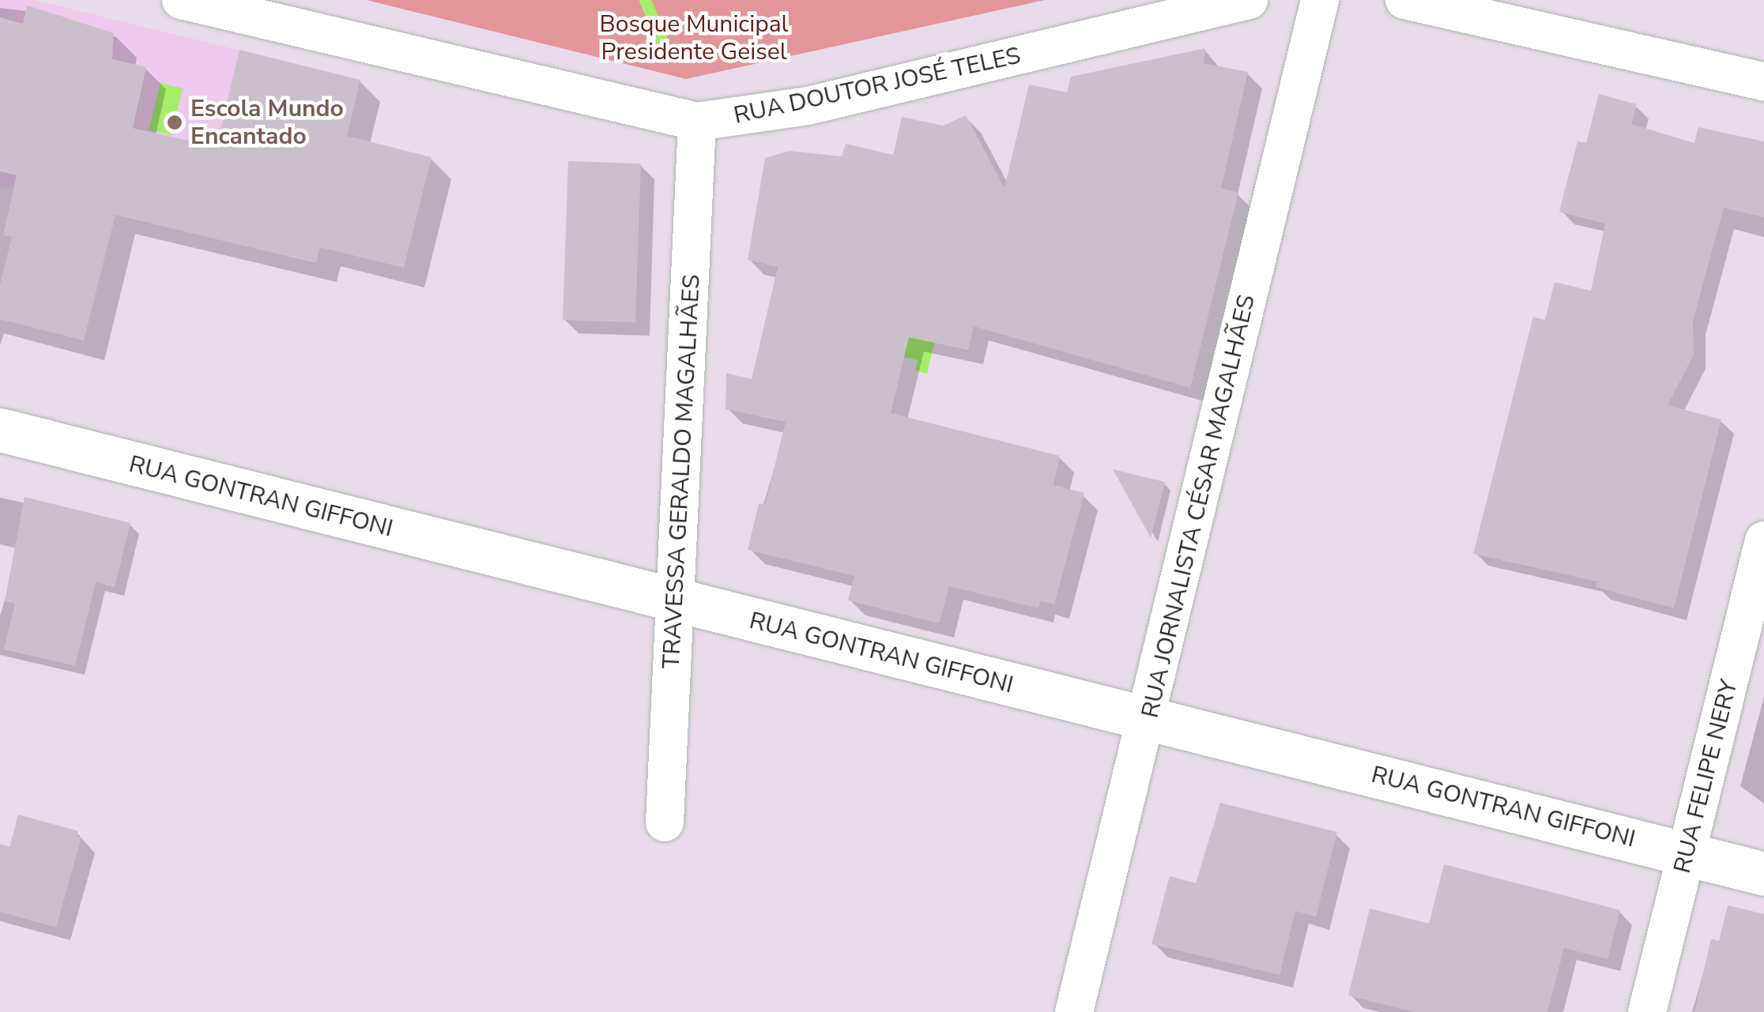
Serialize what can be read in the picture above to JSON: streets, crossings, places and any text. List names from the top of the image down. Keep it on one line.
{"streets":{"street":["RUA DOUTOR JOSÉ TELES","TRAVESSA GERALDO MAGALHÃES","RUA GONTRAN GIFFONI","RUA JORNALISTA CÉSAR MAGALHÃES","RUA FELIPE NERY"]},"crossings":[["RUA DOUTOR JOSÉ TELES","TRAVESSA GERALDO MAGALHÃES"],["TRAVESSA GERALDO MAGALHÃES","RUA GONTRAN GIFFONI"],["RUA GONTRAN GIFFONI","RUA JORNALISTA CÉSAR MAGALHÃES"],["RUA GONTRAN GIFFONI","RUA FELIPE NERY"]],"parks":["Bosque Municipal Presidente Geisel"],"places":["Escola Mundo Encantado"]}
